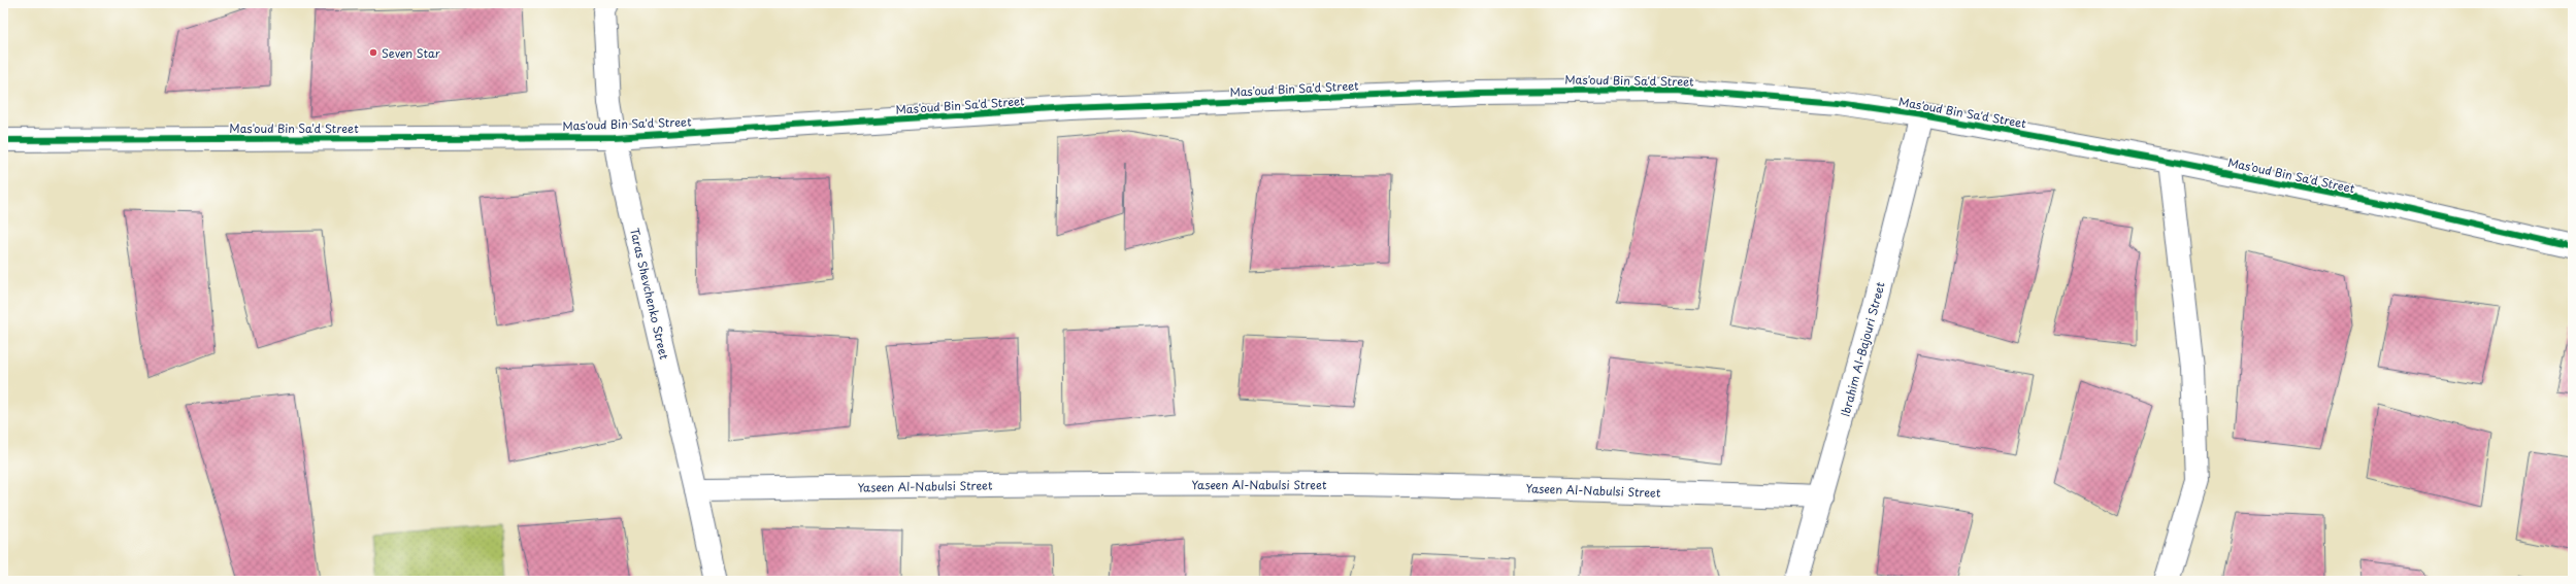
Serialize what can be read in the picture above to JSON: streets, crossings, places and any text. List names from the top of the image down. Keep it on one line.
{"streets":{"street":["Mas'oud Bin Sa'd Street","Taras Shevchenko Street","Ibrahim Al-Bajouri Street","Yaseen Al-Nabulsi Street"]},"crossings":[["Mas'oud Bin Sa'd Street","Taras Shevchenko Street"],["Mas'oud Bin Sa'd Street","Ibrahim Al-Bajouri Street"],["Taras Shevchenko Street","Yaseen Al-Nabulsi Street"],["Ibrahim Al-Bajouri Street","Yaseen Al-Nabulsi Street"]],"places":["Seven Star"]}
